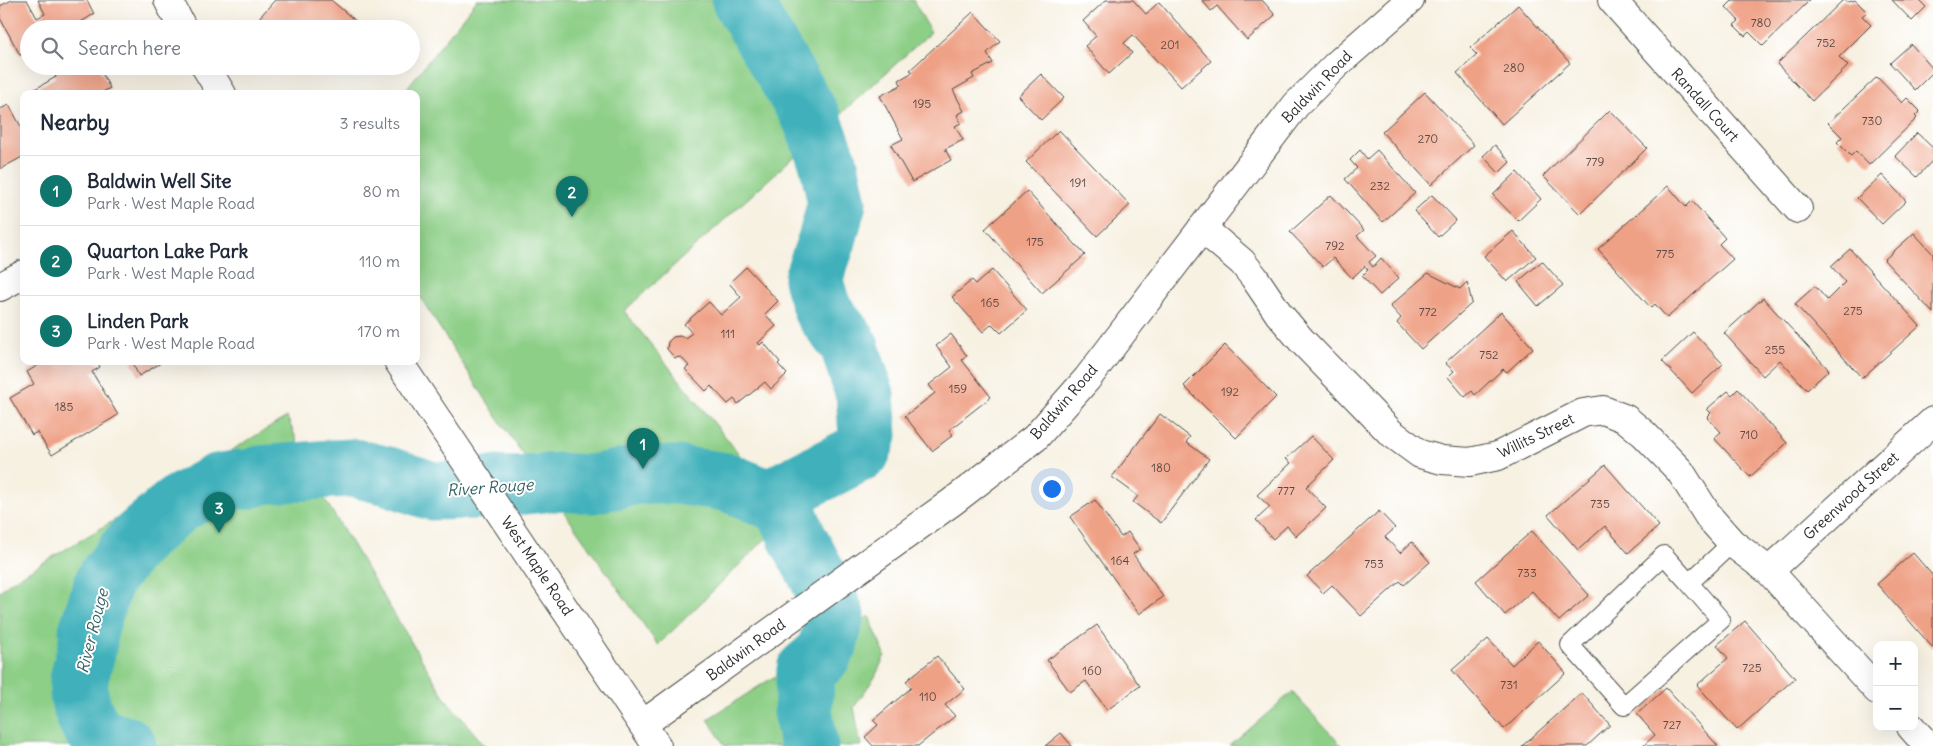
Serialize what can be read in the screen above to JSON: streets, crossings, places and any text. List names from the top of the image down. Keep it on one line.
{"streets":{"street":["Baldwin Road","Randall Court","Willits Street","Greenwood Street","West Maple Road"]},"crossings":[["Baldwin Road","Willits Street"],["Baldwin Road","West Maple Road"],["Willits Street","Greenwood Street"]],"water":["River Rouge"],"house_numbers":["780","752","201","280","195","730","270","779","191","232","175","792","775","165","275","772","111","255","752","159","192","185","710","180","777","735","164","753","733","725","160","731","110","727"],"page":{"search":"Search here","heading":["Nearby","3 results"],"list":[{"mark":"1","name":"Baldwin Well Site","note":"Park · West Maple Road","value":"80 m"},{"mark":"2","name":"Quarton Lake Park","note":"Park · West Maple Road","value":"110 m"},{"mark":"3","name":"Linden Park","note":"Park · West Maple Road","value":"170 m"}],"pins":["2","1","3"],"map_buttons":["+","−"]}}
